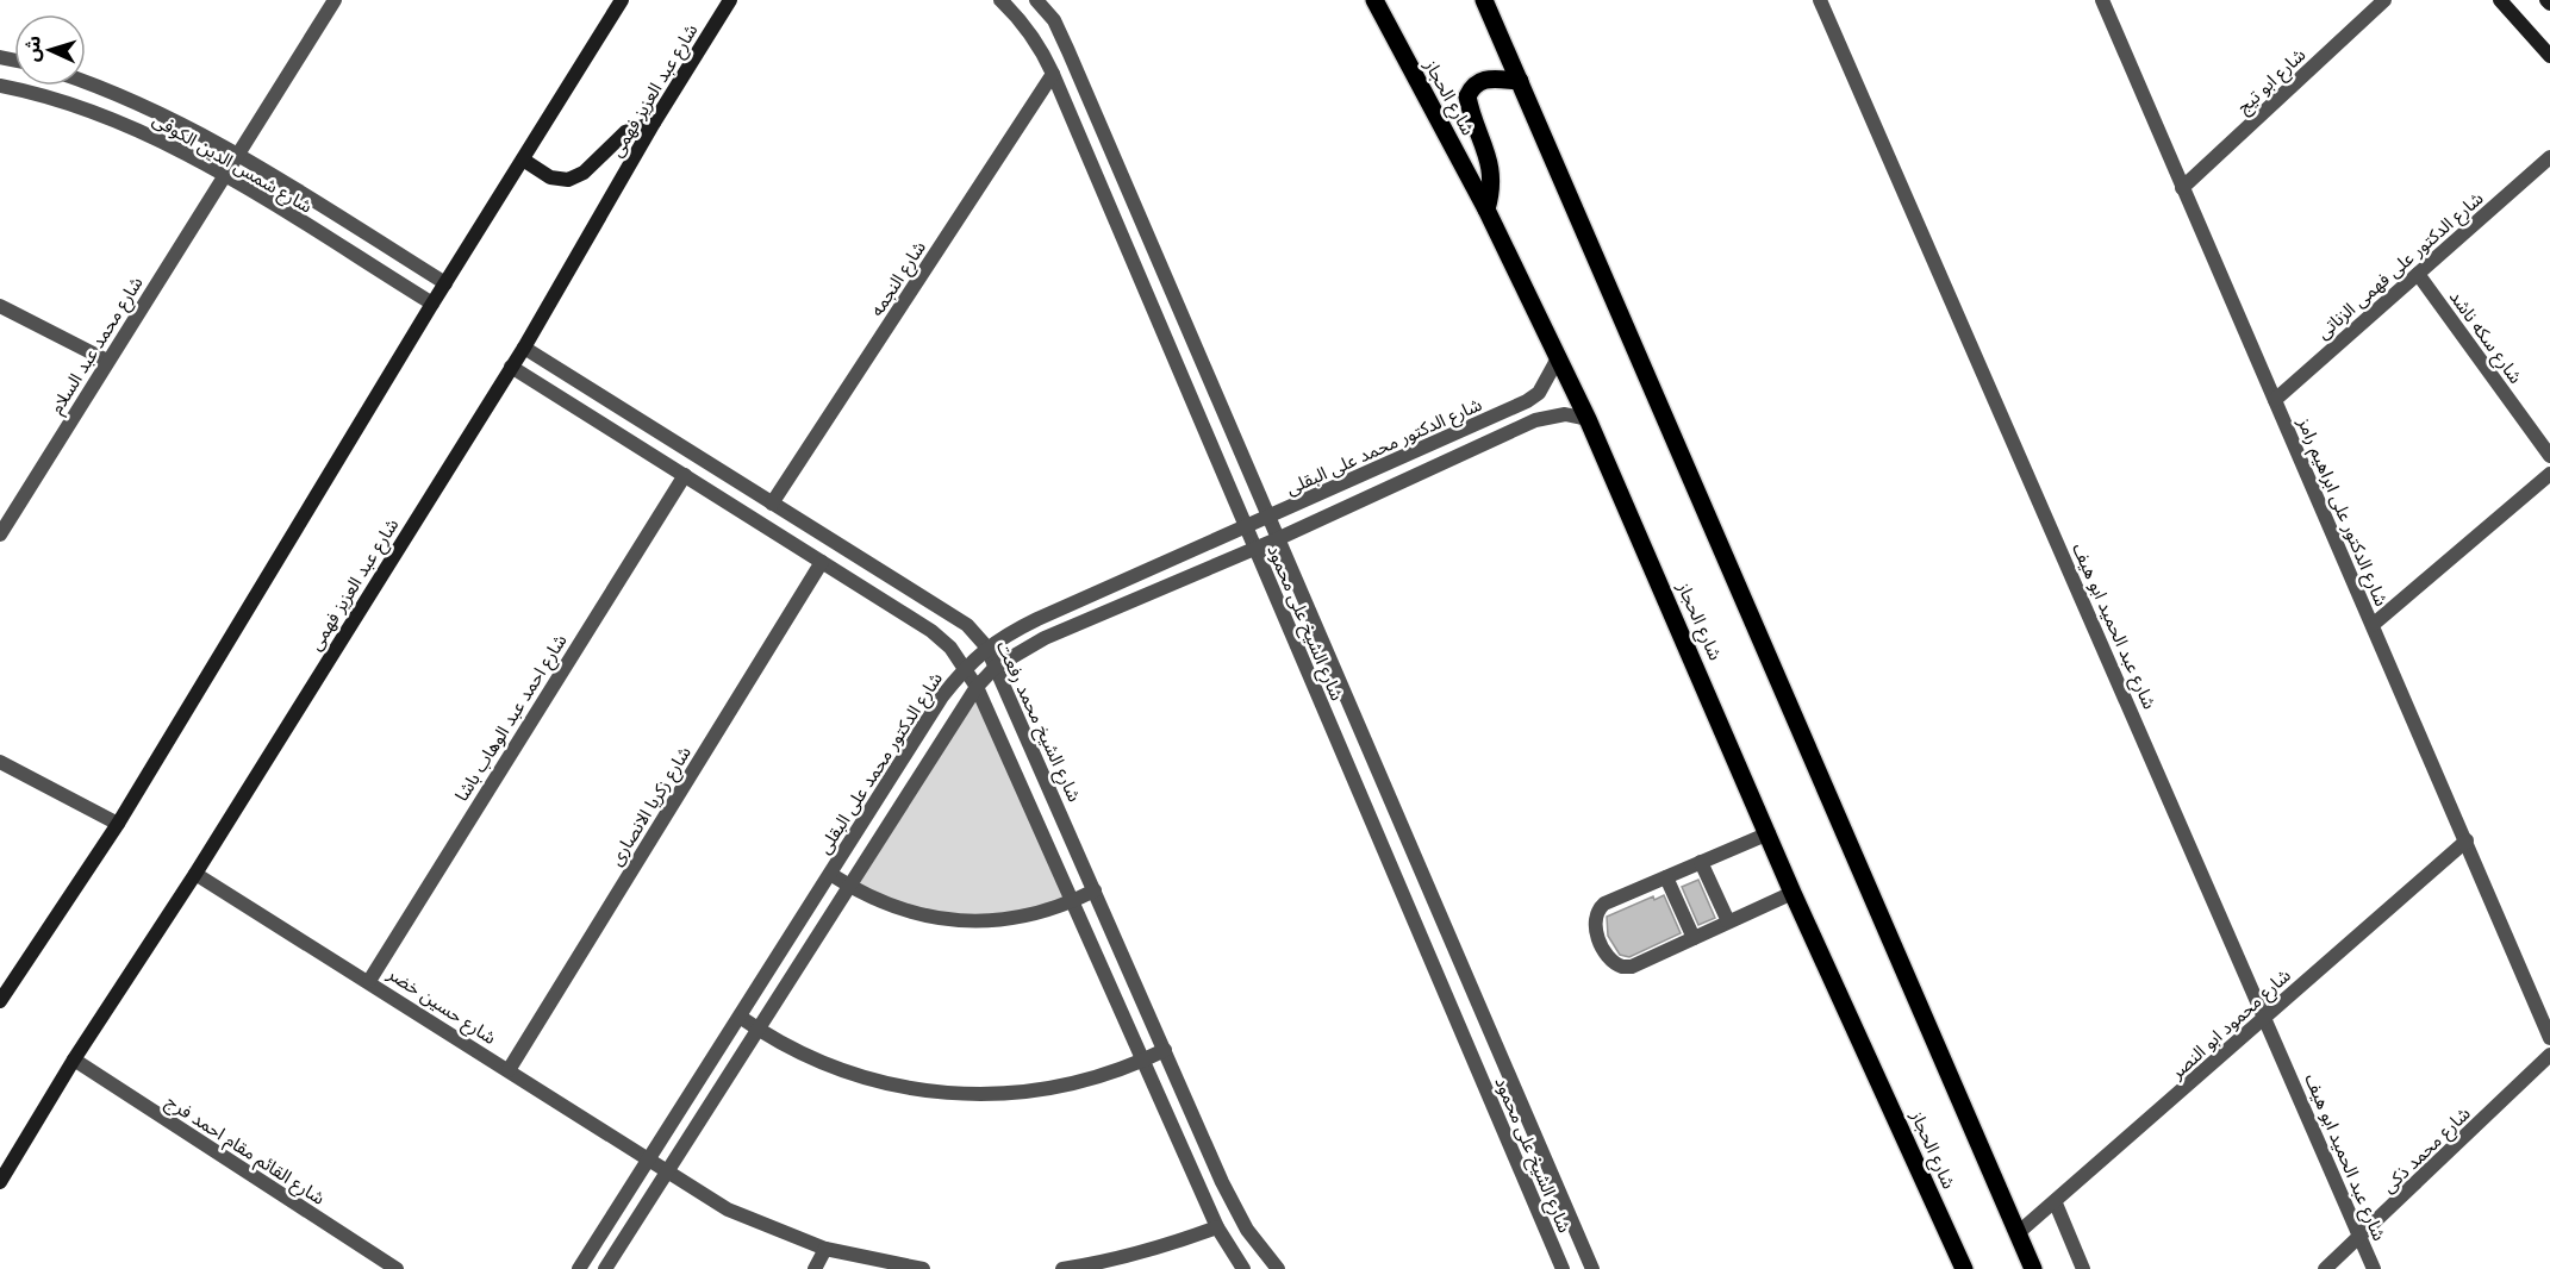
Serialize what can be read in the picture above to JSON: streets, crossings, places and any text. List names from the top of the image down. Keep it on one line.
{"streets":{"main road":["شارع عبد العزيز فهمى","شارع الحجاز"],"street":["شارع ابو تيج","شارع شمس الدين الكوفى","شارع الدكتور على فهمى الزناتى","شارع النجمه","شارع سكه ناشد","شارع محمد عبد السلام","شارع الدكتور محمد على البقلى","شارع الدكتور على ابراهيم رامز","شارع الشيخ على محمود","شارع عبد الحميد ابو هيف","شارع احمد عبد الوهاب باشا","شارع الشيخ محمد رفعت","شارع زكريا الانصارى","شارع حسين خضر","شارع محمود ابو النصر","شارع القائم مقام احمد فرج","شارع محمد ذكى"]},"crossings":[["شارع ابو تيج","شارع الدكتور على ابراهيم رامز"],["شارع عبد العزيز فهمى","شارع الشيخ محمد رفعت"],["شارع عبد العزيز فهمى","شارع حسين خضر"],["شارع عبد العزيز فهمى","شارع القائم مقام احمد فرج"],["شارع الحجاز","شارع الدكتور محمد على البقلى"],["شارع شمس الدين الكوفى","شارع محمد عبد السلام"],["شارع الدكتور على فهمى الزناتى","شارع سكه ناشد"],["شارع الدكتور على فهمى الزناتى","شارع الدكتور على ابراهيم رامز"],["شارع النجمه","شارع الشيخ على محمود"],["شارع النجمه","شارع الشيخ محمد رفعت"],["شارع الدكتور محمد على البقلى","شارع الشيخ على محمود"],["شارع الدكتور محمد على البقلى","شارع الشيخ محمد رفعت"],["شارع الدكتور محمد على البقلى","شارع حسين خضر"],["شارع الدكتور على ابراهيم رامز","شارع محمود ابو النصر"],["شارع عبد الحميد ابو هيف","شارع محمود ابو النصر"],["شارع عبد الحميد ابو هيف","شارع محمد ذكى"],["شارع احمد عبد الوهاب باشا","شارع حسين خضر"],["شارع زكريا الانصارى","شارع حسين خضر"]],"north":"left"}
